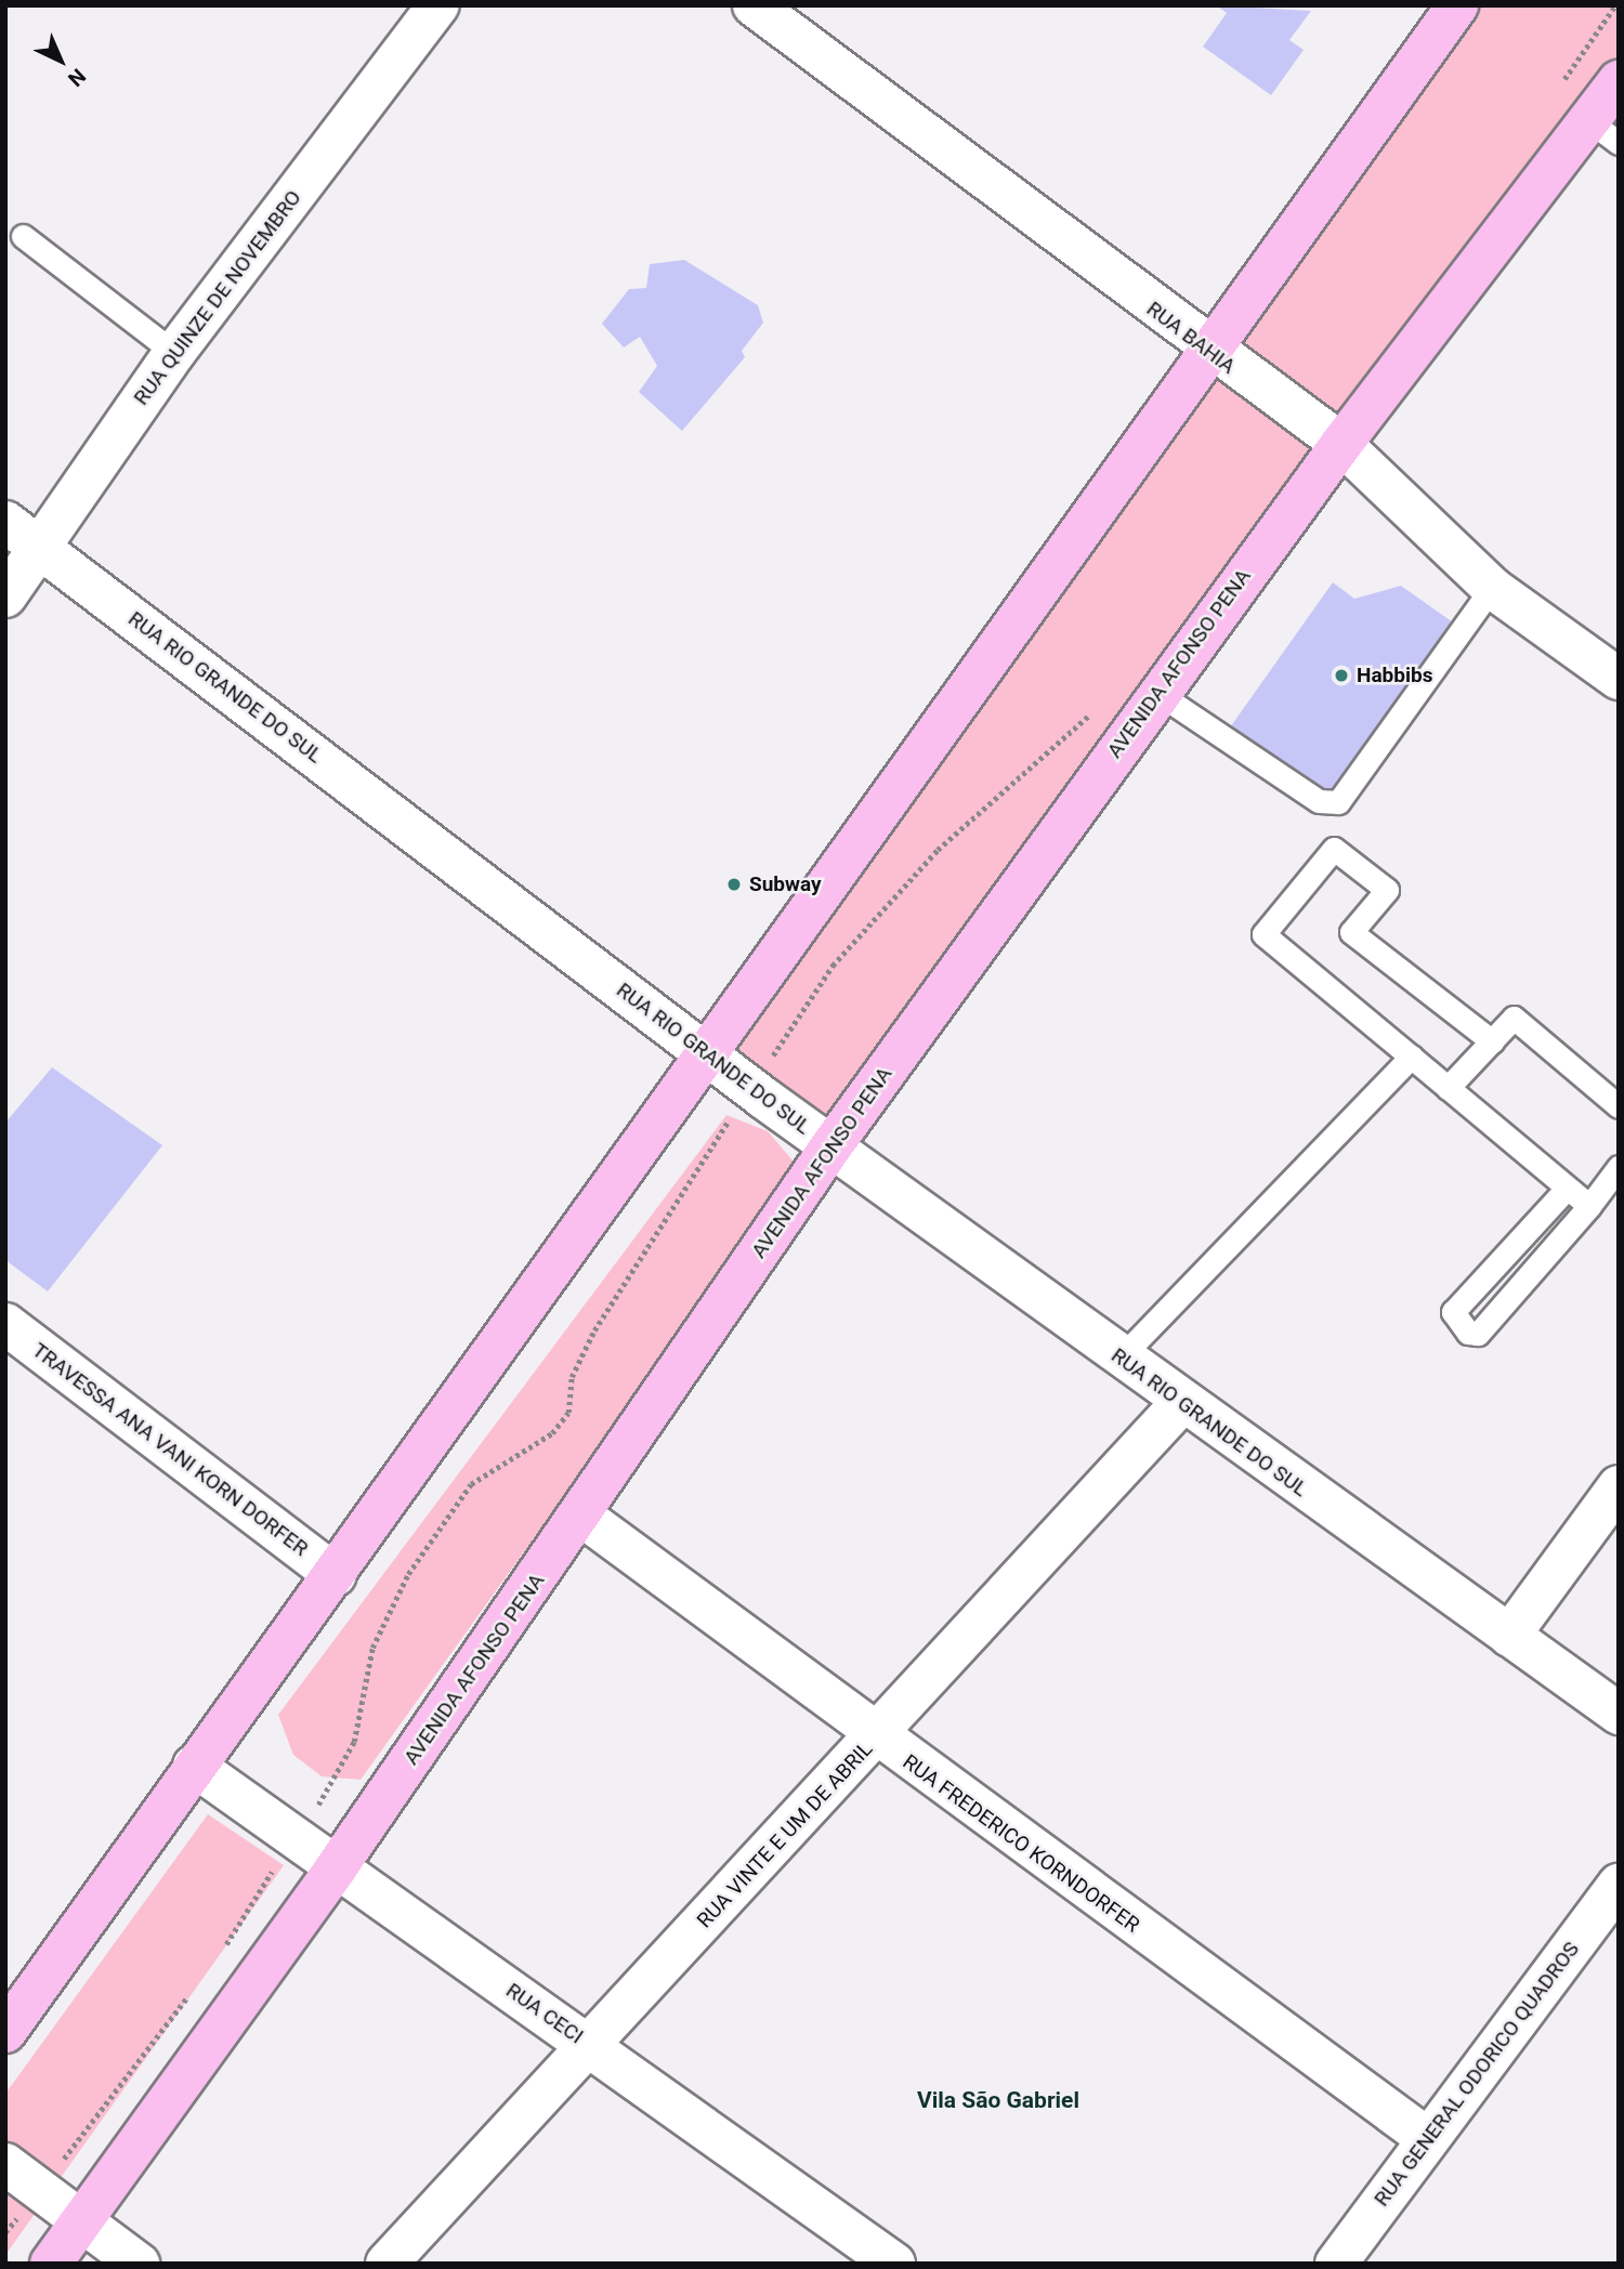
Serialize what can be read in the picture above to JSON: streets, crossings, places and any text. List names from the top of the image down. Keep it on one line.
{"streets":{"main road":["AVENIDA AFONSO PENA"],"street":["RUA QUINZE DE NOVEMBRO","RUA BAHIA","RUA RIO GRANDE DO SUL","TRAVESSA ANA VANI KORN DORFER","RUA VINTE E UM DE ABRIL","RUA FREDERICO KORNDORFER","RUA CECI","RUA GENERAL ODORICO QUADROS"]},"crossings":[["RUA QUINZE DE NOVEMBRO","RUA RIO GRANDE DO SUL"],["RUA BAHIA","AVENIDA AFONSO PENA"],["AVENIDA AFONSO PENA","RUA RIO GRANDE DO SUL"],["AVENIDA AFONSO PENA","RUA FREDERICO KORNDORFER"],["AVENIDA AFONSO PENA","RUA CECI"],["RUA RIO GRANDE DO SUL","RUA VINTE E UM DE ABRIL"],["RUA VINTE E UM DE ABRIL","RUA FREDERICO KORNDORFER"],["RUA VINTE E UM DE ABRIL","RUA CECI"],["RUA FREDERICO KORNDORFER","RUA GENERAL ODORICO QUADROS"]],"districts":["Vila São Gabriel"],"places":["Habbibs","Subway"],"north":"bottom right"}
